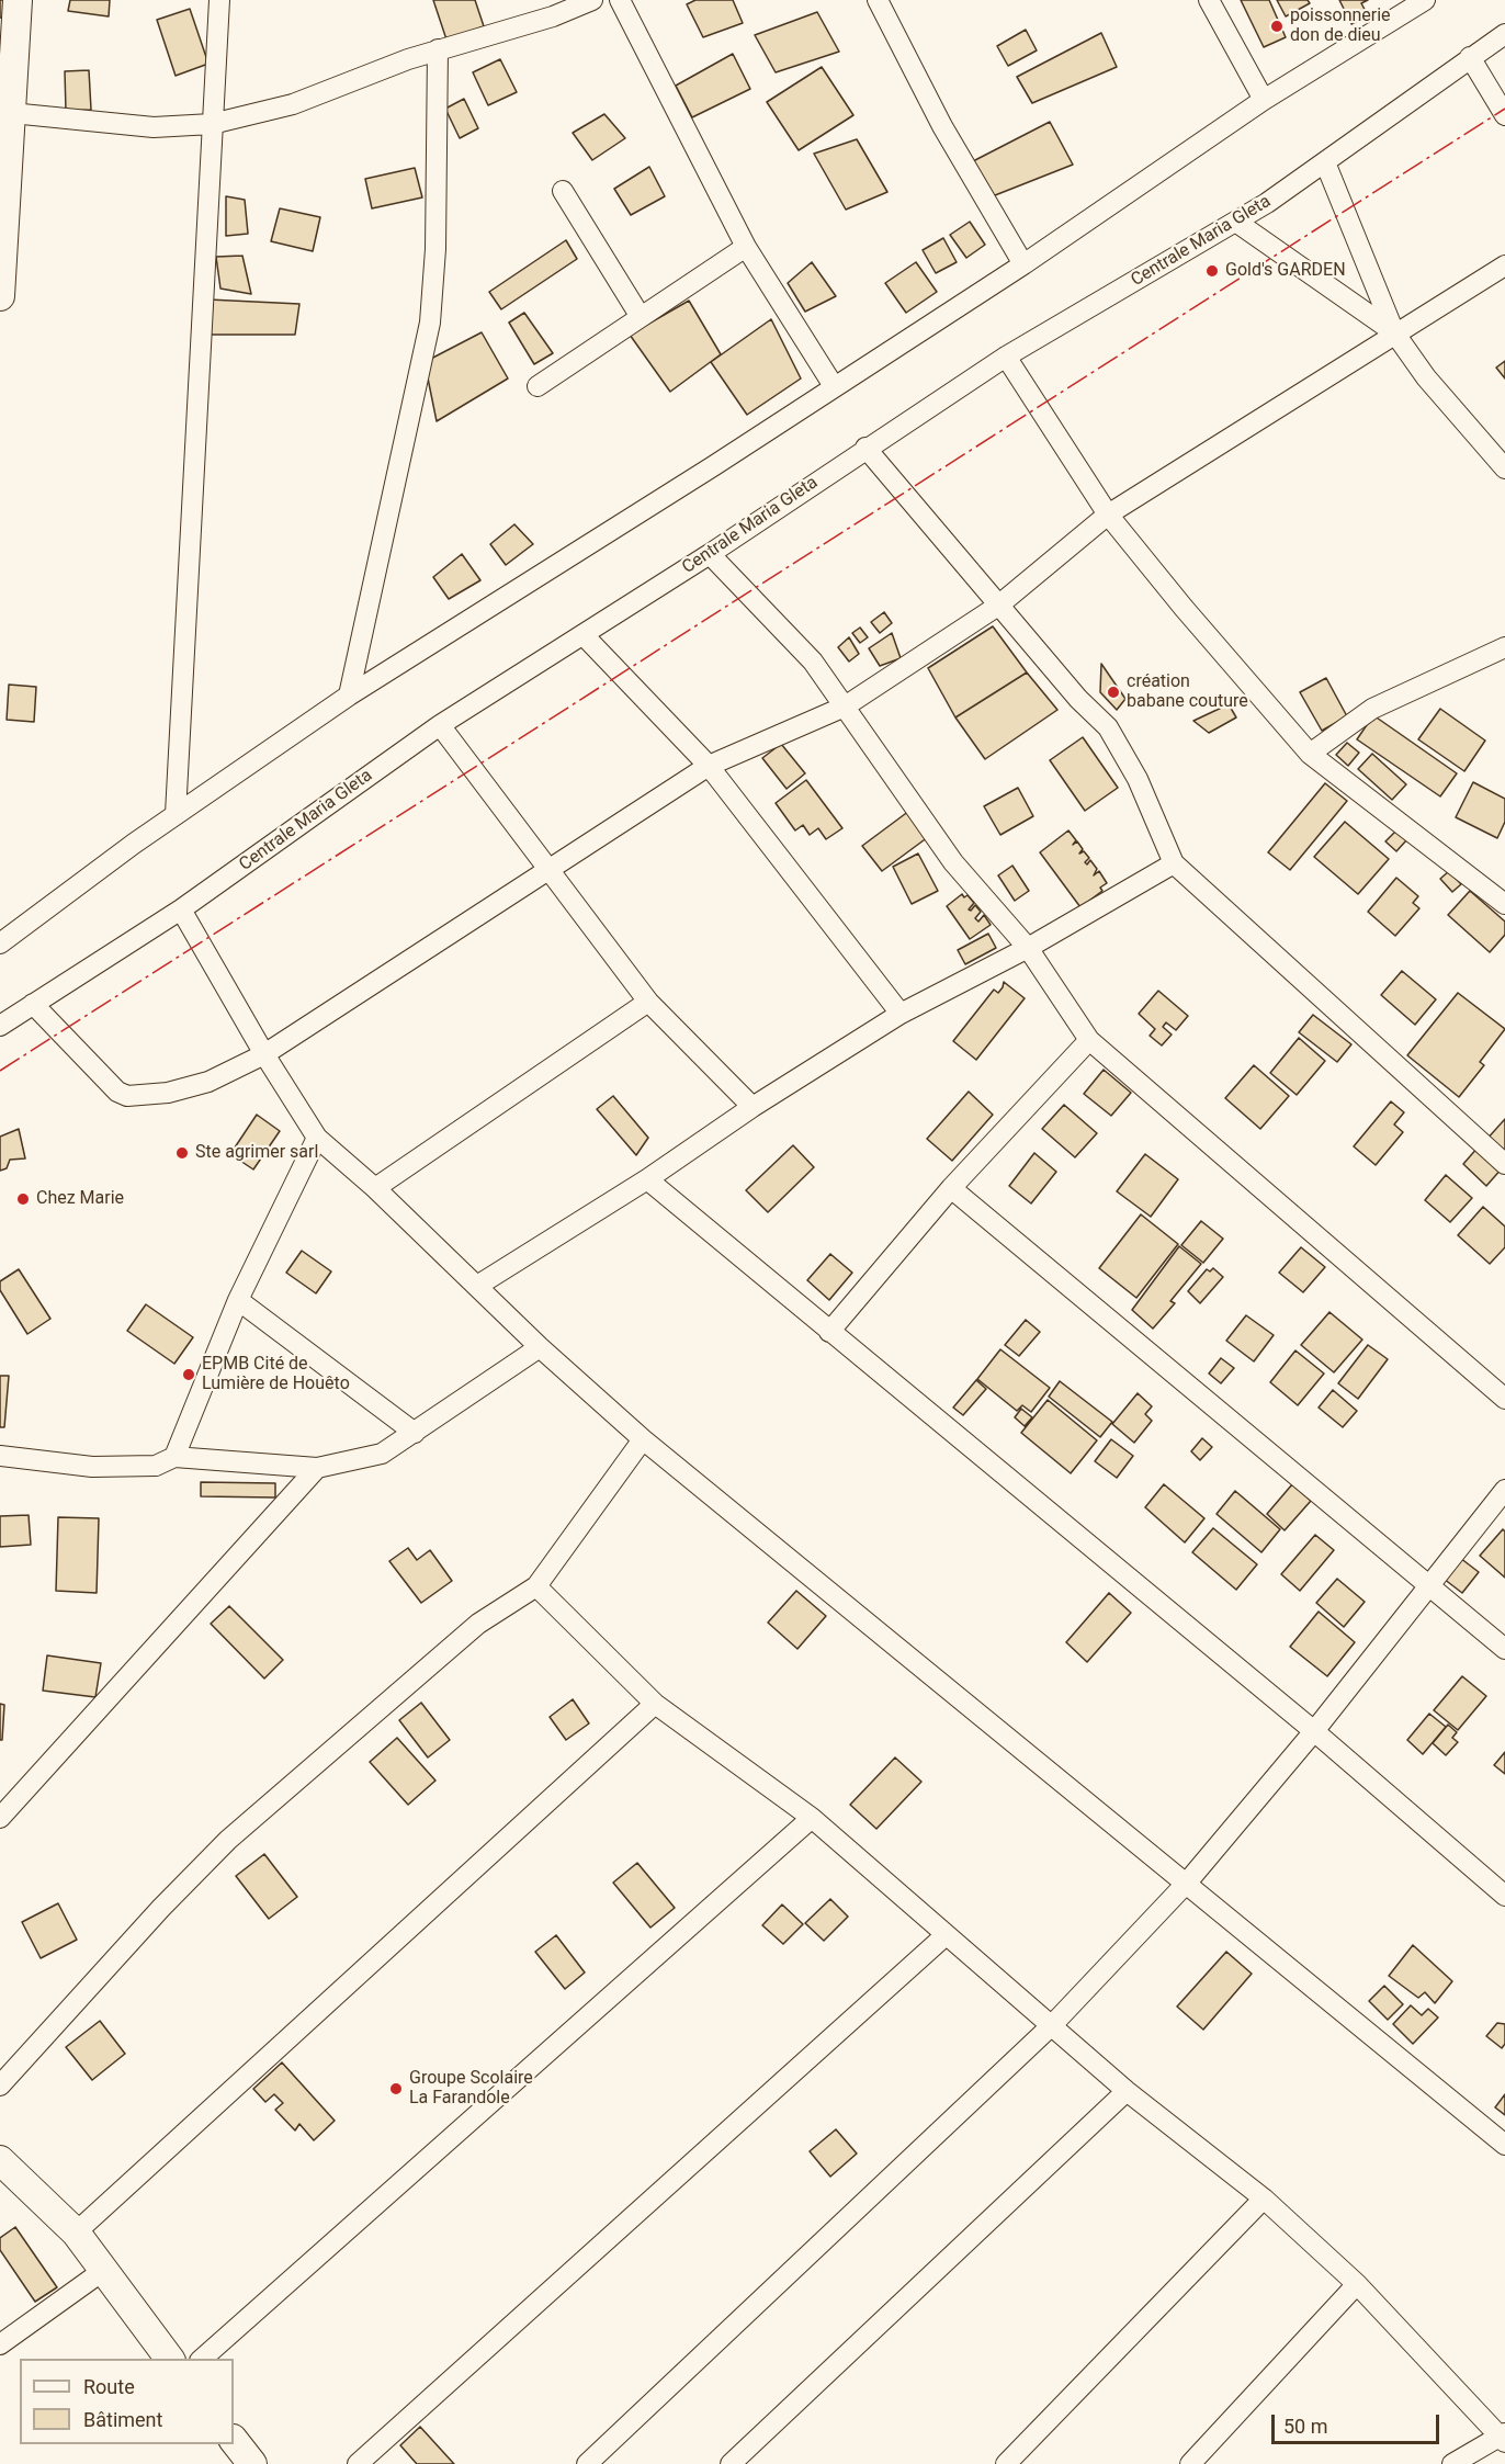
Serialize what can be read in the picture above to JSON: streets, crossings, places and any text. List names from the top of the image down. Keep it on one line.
{"streets":{"street":["Centrale Maria Gleta"]},"places":["poissonnerie don de dieu","Gold's GARDEN","création babane couture","Ste agrimer sarl","Chez Marie","EPMB Cité de Lumière de Houêto","Groupe Scolaire La Farandole"],"legend":["Route","Bâtiment"],"scale_bar":"50 m"}
